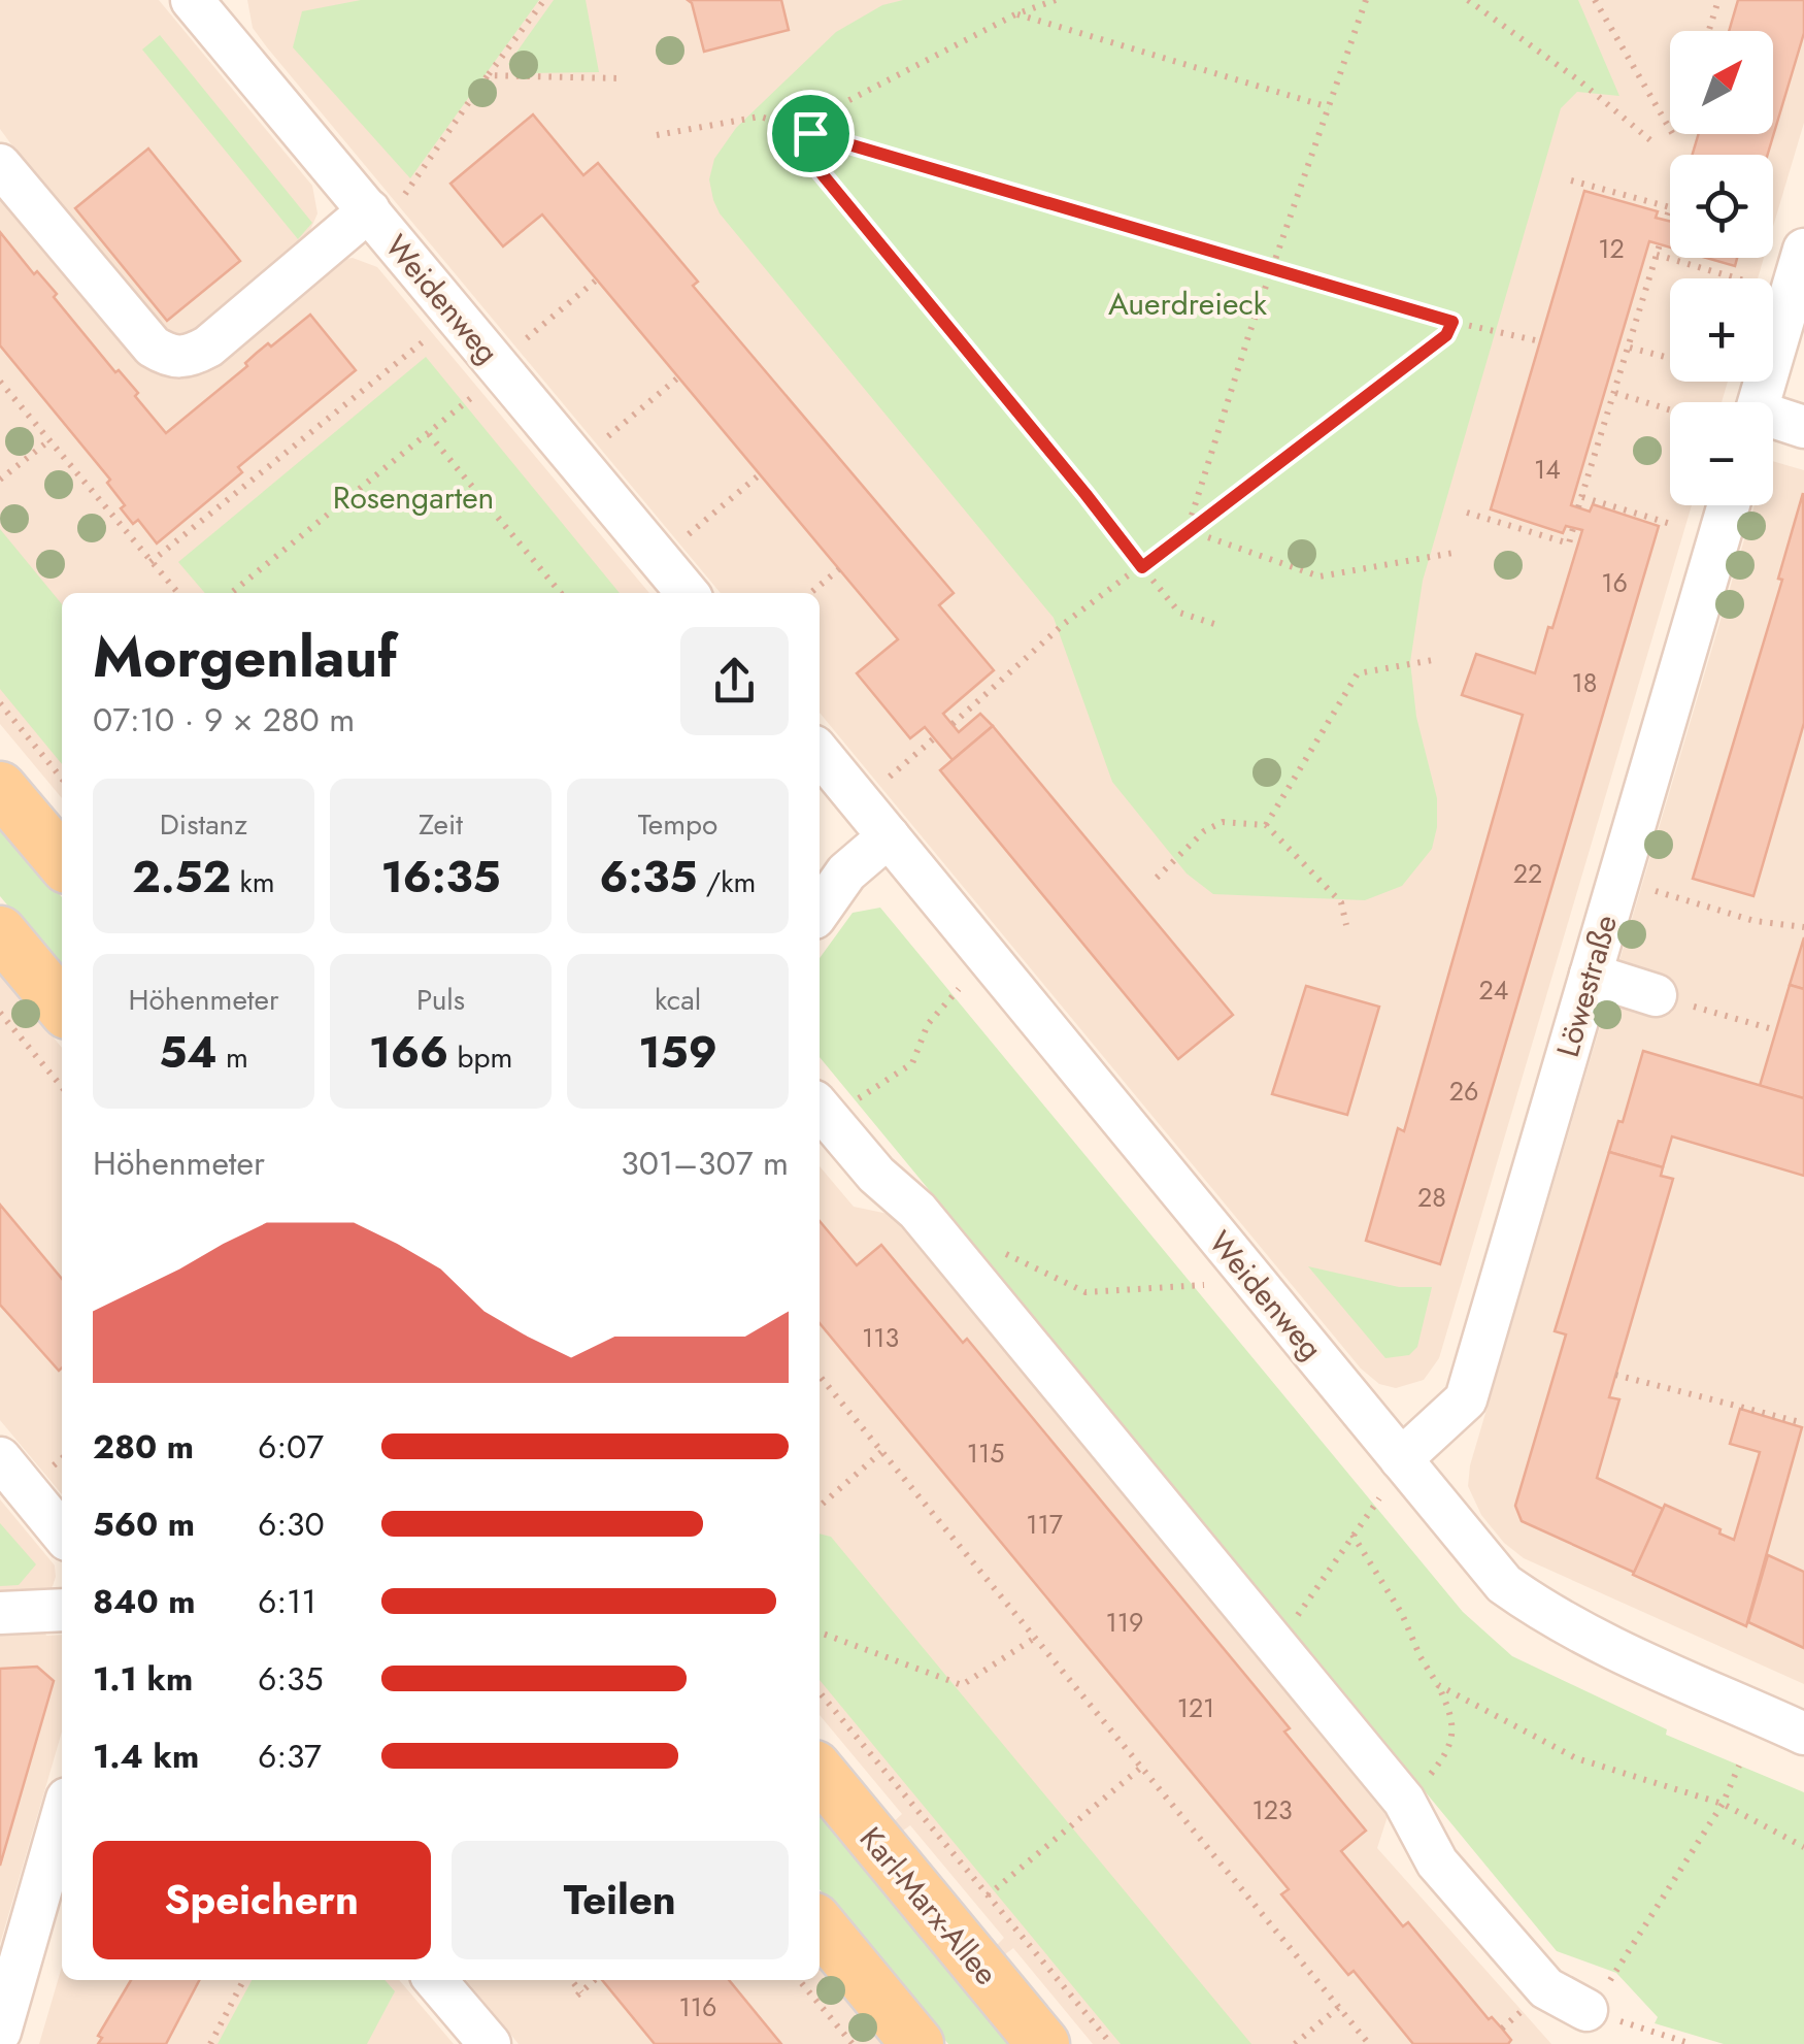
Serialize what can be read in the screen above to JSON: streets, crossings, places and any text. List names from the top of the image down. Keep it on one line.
{"streets":{"main road":["Karl-Marx-Allee"],"street":["Weidenweg","Löwestraße"]},"crossings":[["Weidenweg","Löwestraße"]],"parks":["Auerdreieck","Rosengarten"],"house_numbers":["12","14","16","18","22","24","26","28","113","115","117","119","121","123","116"],"north":"top right","page":{"map_buttons":["+","−"],"heading":["Morgenlauf","07:10 · 9 × 280 m"],"stats":[["Distanz","2.52 km"],["Zeit","16:35"],["Tempo","6:35 /km"],["Höhenmeter","54 m"],["Puls","166 bpm"],["kcal","159"]],"chart":["Höhenmeter","301–307 m"],"list":[{"name":"280 m","note":"6:07"},{"name":"560 m","note":"6:30"},{"name":"840 m","note":"6:11"},{"name":"1.1 km","note":"6:35"},{"name":"1.4 km","note":"6:37"}],"buttons":["Speichern","Teilen"]}}
